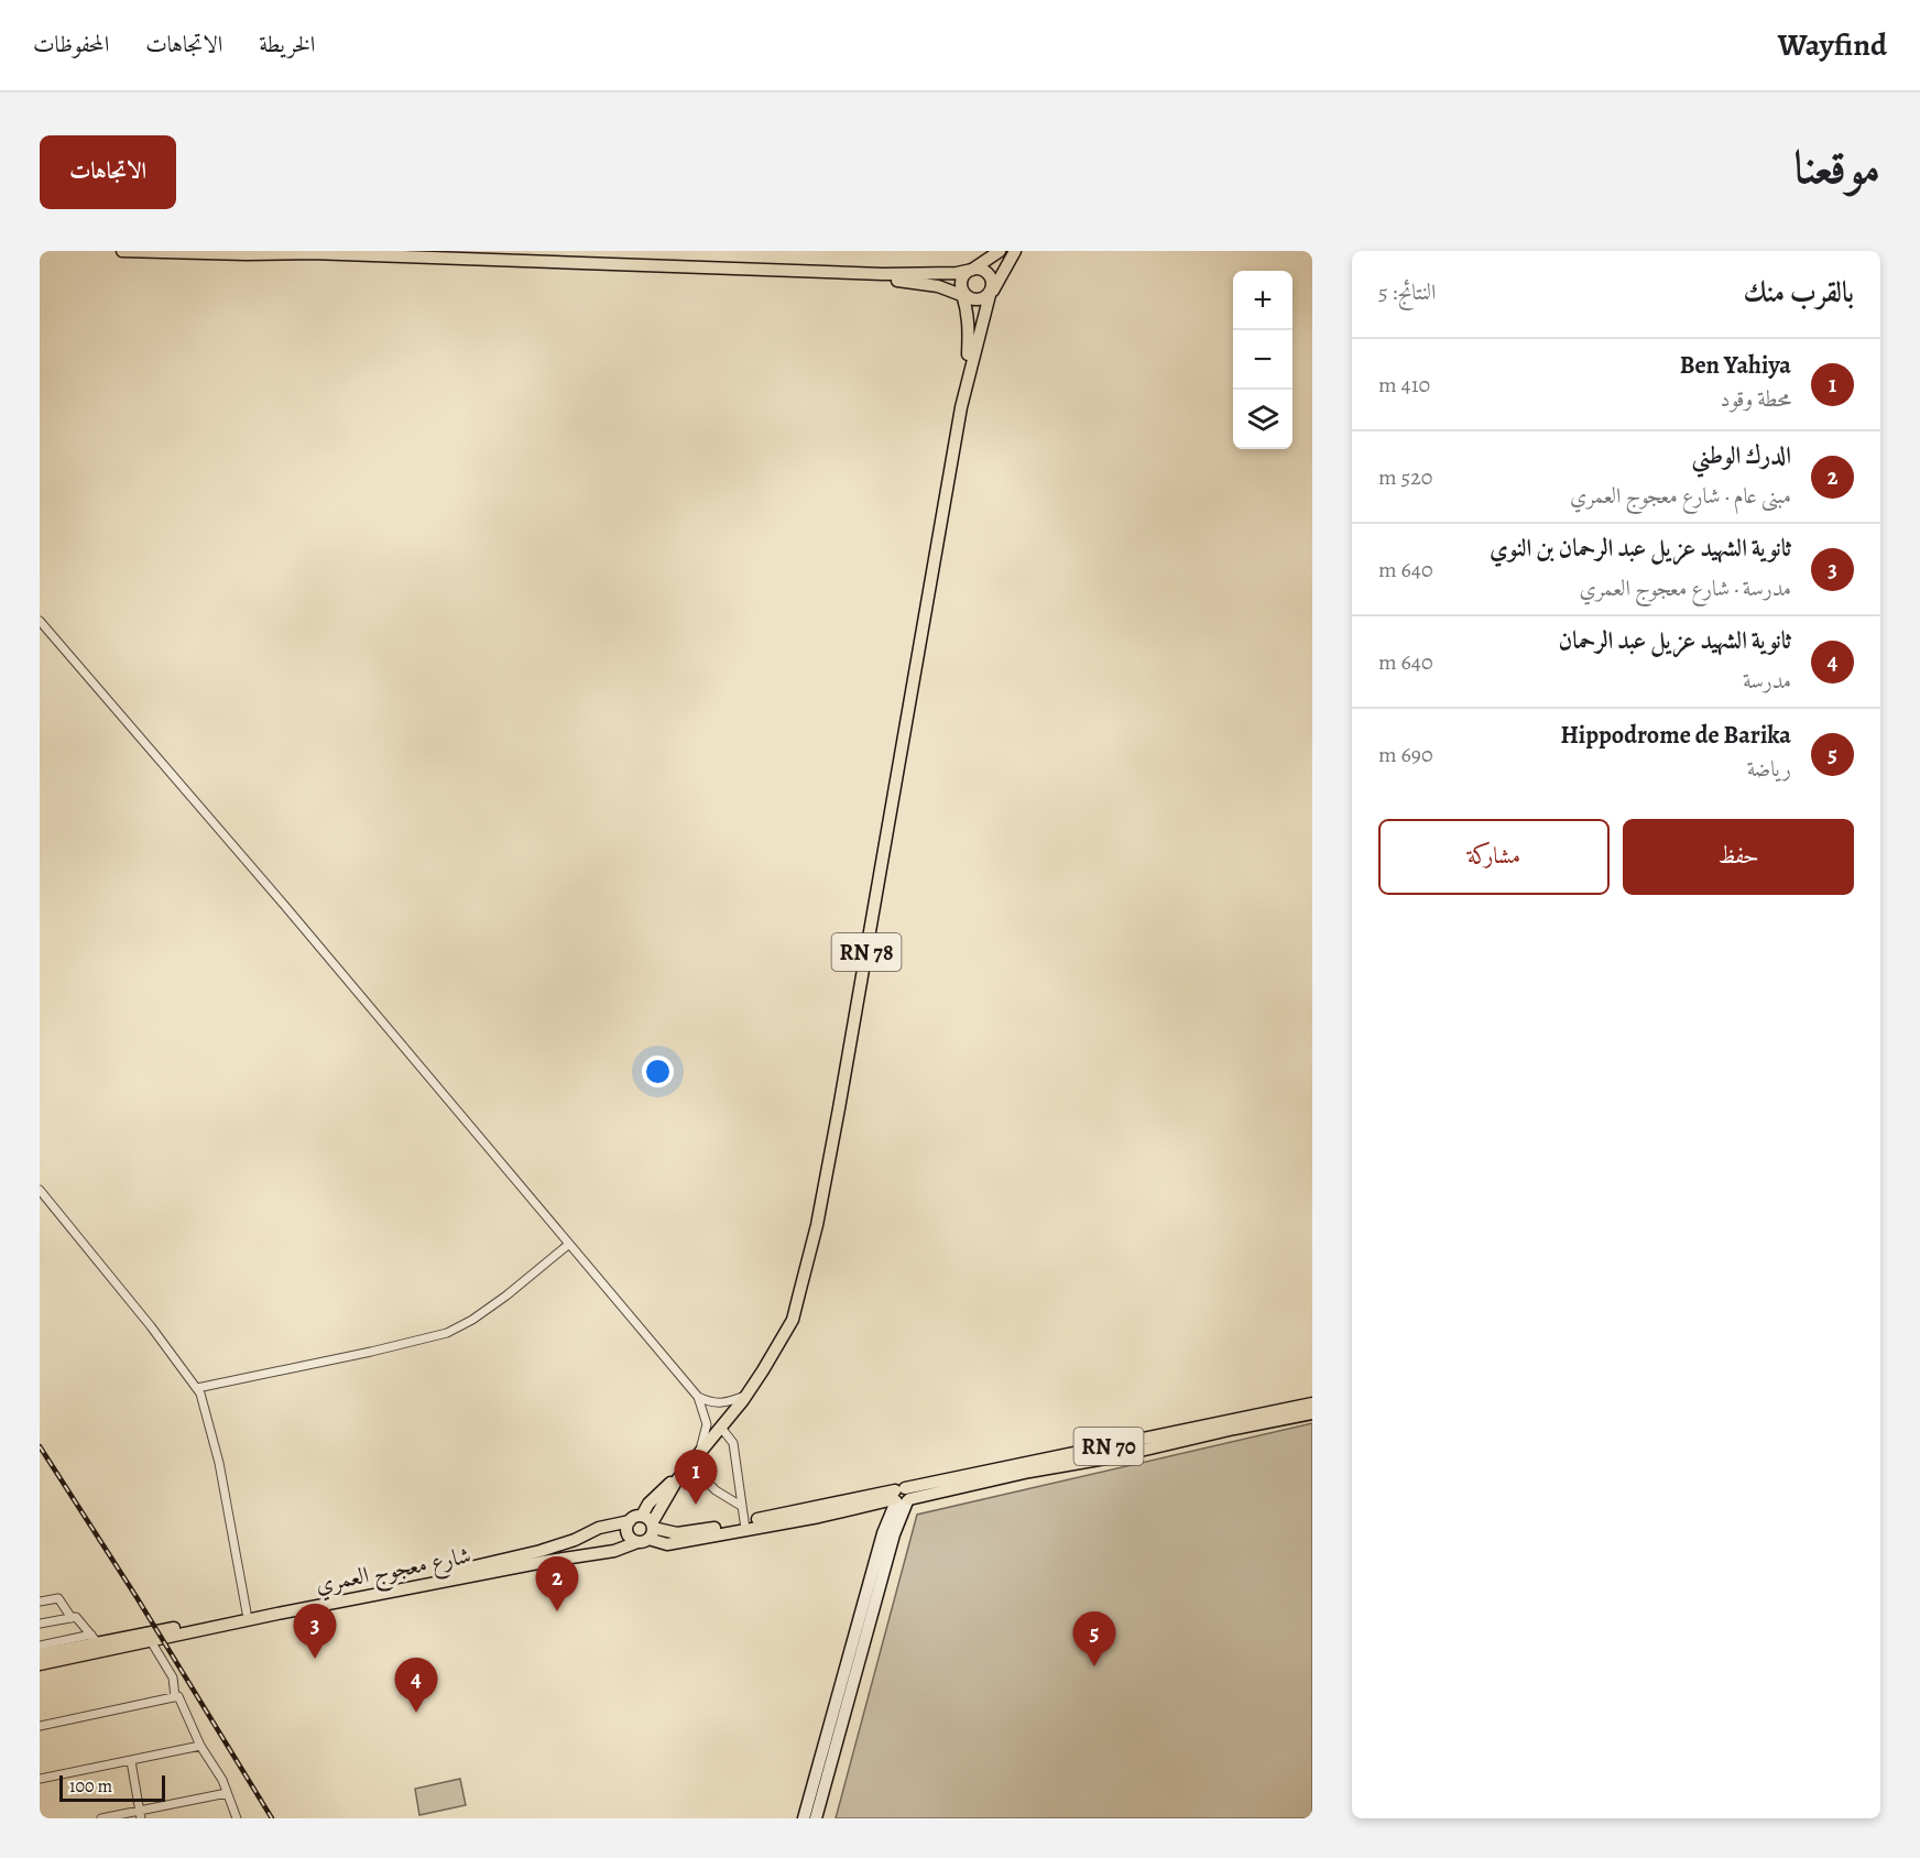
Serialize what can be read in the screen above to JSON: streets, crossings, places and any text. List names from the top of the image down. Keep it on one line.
{"streets":{"main road":["RN 78","RN 70","شارع معجوج العمري"]},"crossings":[["RN 78","RN 70"],["RN 78","شارع معجوج العمري"],["RN 70","شارع معجوج العمري"]],"scale_bar":"100 m","page":{"header":"Wayfind","nav":["الخريطة","الاتجاهات","المحفوظات"],"title":"موقعنا","buttons":["الاتجاهات",["حفظ","مشاركة"]],"heading":["بالقرب منك","النتائج: 5"],"map_buttons":["+","−"],"list":[{"mark":"1","name":"Ben Yahiya","note":"محطة وقود","value":"410 m"},{"mark":"2","name":"الدرك الوطني","note":"مبنى عام · شارع معجوج العمري","value":"520 m"},{"mark":"3","name":"ثانوية الشهيد عزيل عبد الرحمان بن النوي","note":"مدرسة · شارع معجوج العمري","value":"640 m"},{"mark":"4","name":"ثانوية الشهيد عزيل عبد الرحمان","note":"مدرسة","value":"640 m"},{"mark":"5","name":"Hippodrome de Barika","note":"رياضة","value":"690 m"}],"pins":["1","2","3","5","4"],"scale":"100 m"}}
